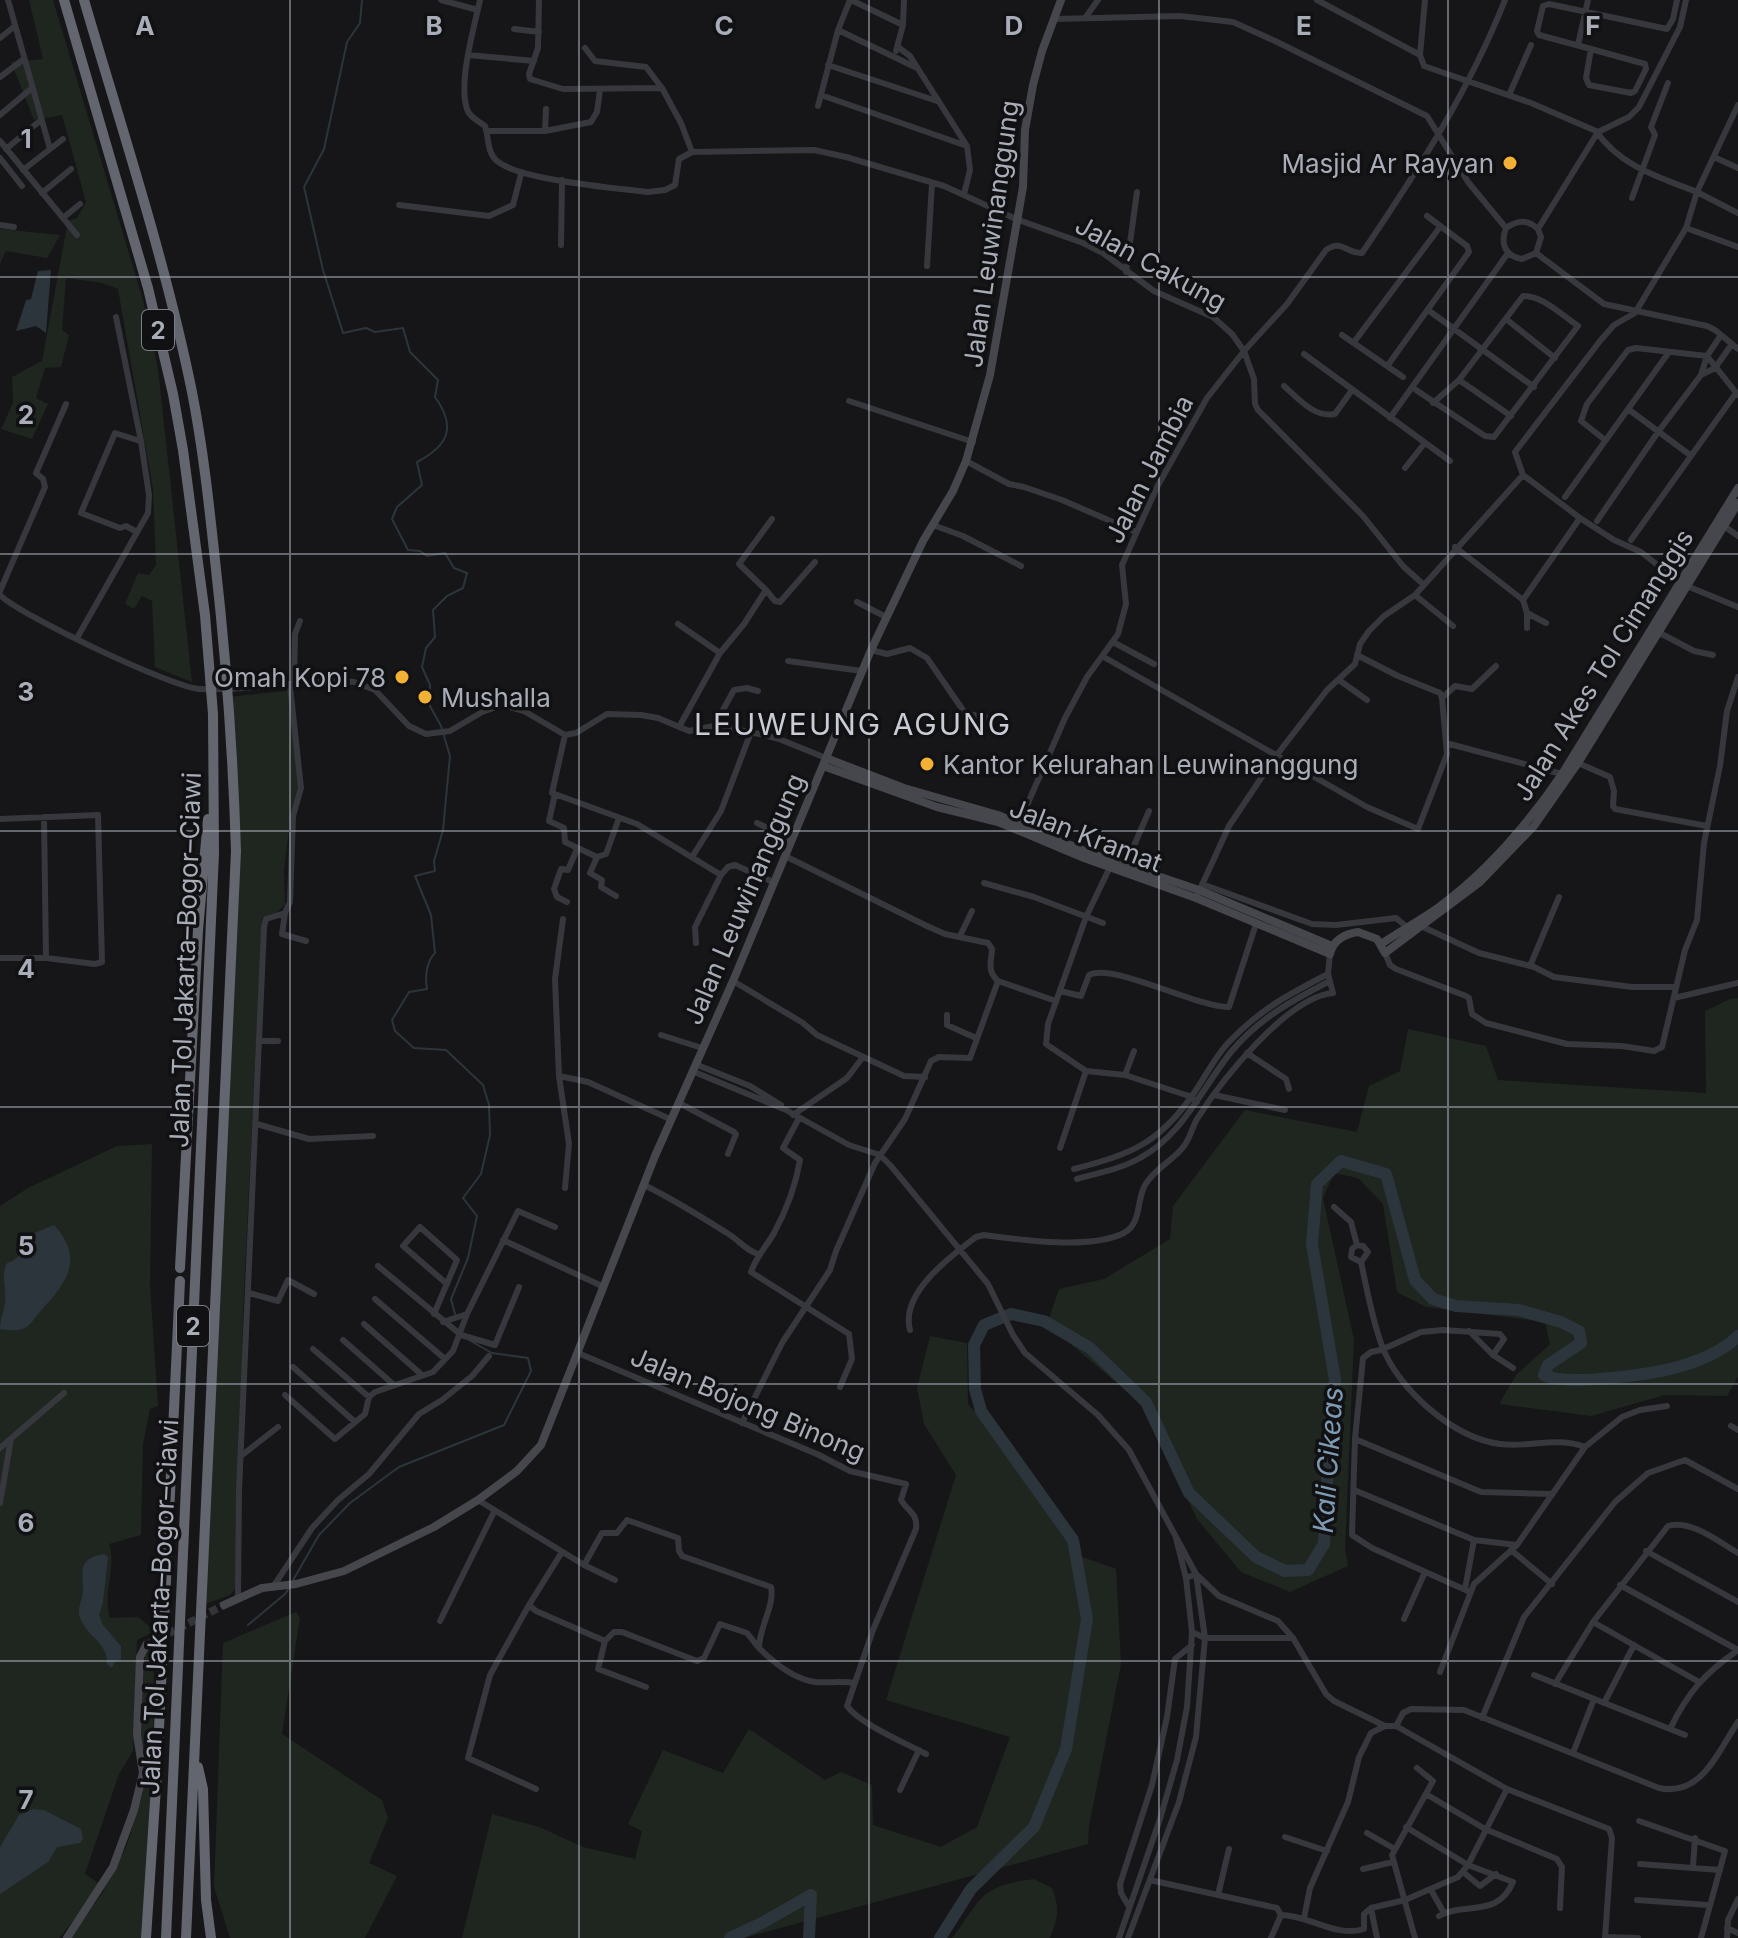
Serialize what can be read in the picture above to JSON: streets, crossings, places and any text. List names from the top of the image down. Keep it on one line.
{"streets":{"highway":["2","Jalan Tol Jakarta–Bogor–Ciawi"],"main road":["Jalan Leuwinanggung","Jalan Akes Tol Cimanggis","Jalan Kramat"],"street":["Jalan Cakung","Jalan Jambia","Jalan Bojong Binong"]},"crossings":[["Jalan Leuwinanggung","Jalan Cakung"],["Jalan Leuwinanggung","Jalan Kramat"],["Jalan Leuwinanggung","Jalan Bojong Binong"],["Jalan Cakung","Jalan Jambia"],["Jalan Jambia","Jalan Kramat"]],"districts":["LEUWEUNG AGUNG"],"water":["Kali Cikeas"],"places":["Masjid Ar Rayyan","Omah Kopi 78","Mushalla","Kantor Kelurahan Leuwinanggung"],"grid":{"columns":["A","B","C","D","E","F"],"rows":["1","2","3","4","5","6","7"]}}
